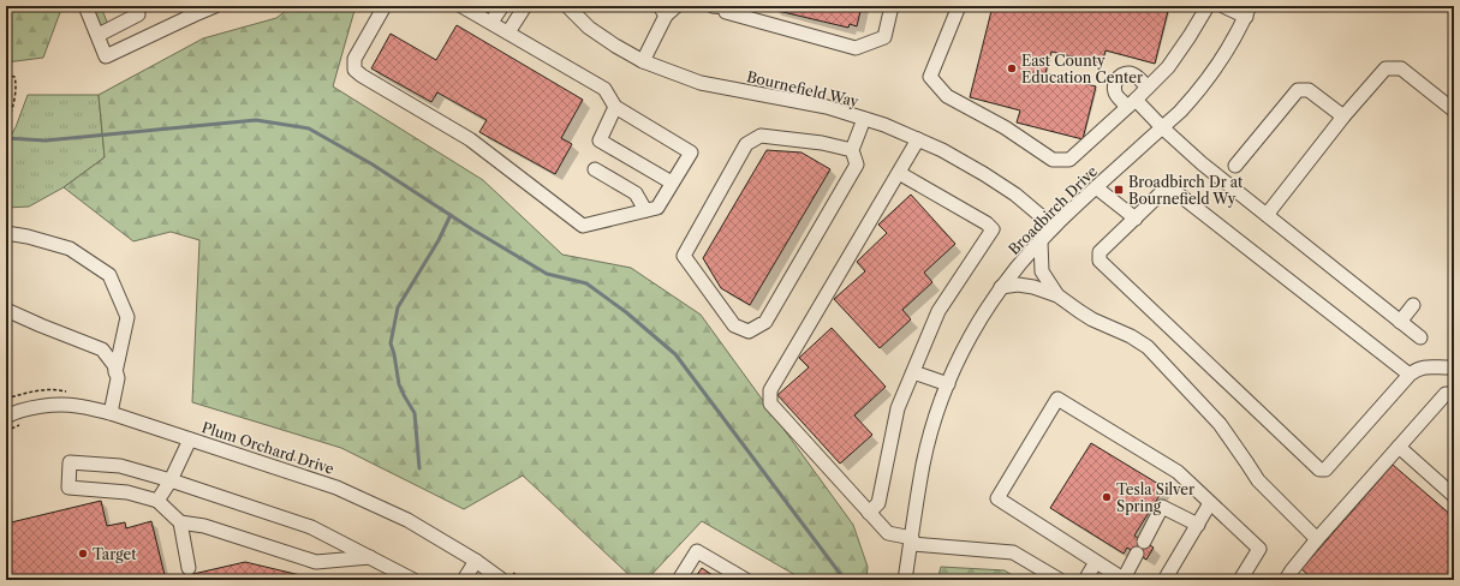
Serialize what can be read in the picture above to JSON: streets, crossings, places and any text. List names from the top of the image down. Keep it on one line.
{"streets":{"street":["Bournefield Way","Broadbirch Drive","Plum Orchard Drive"]},"crossings":[["Bournefield Way","Broadbirch Drive"]],"places":{"other":["East County Education Center","Tesla Silver Spring","Target"],"transit":["Broadbirch Dr at Bournefield Wy"]}}
